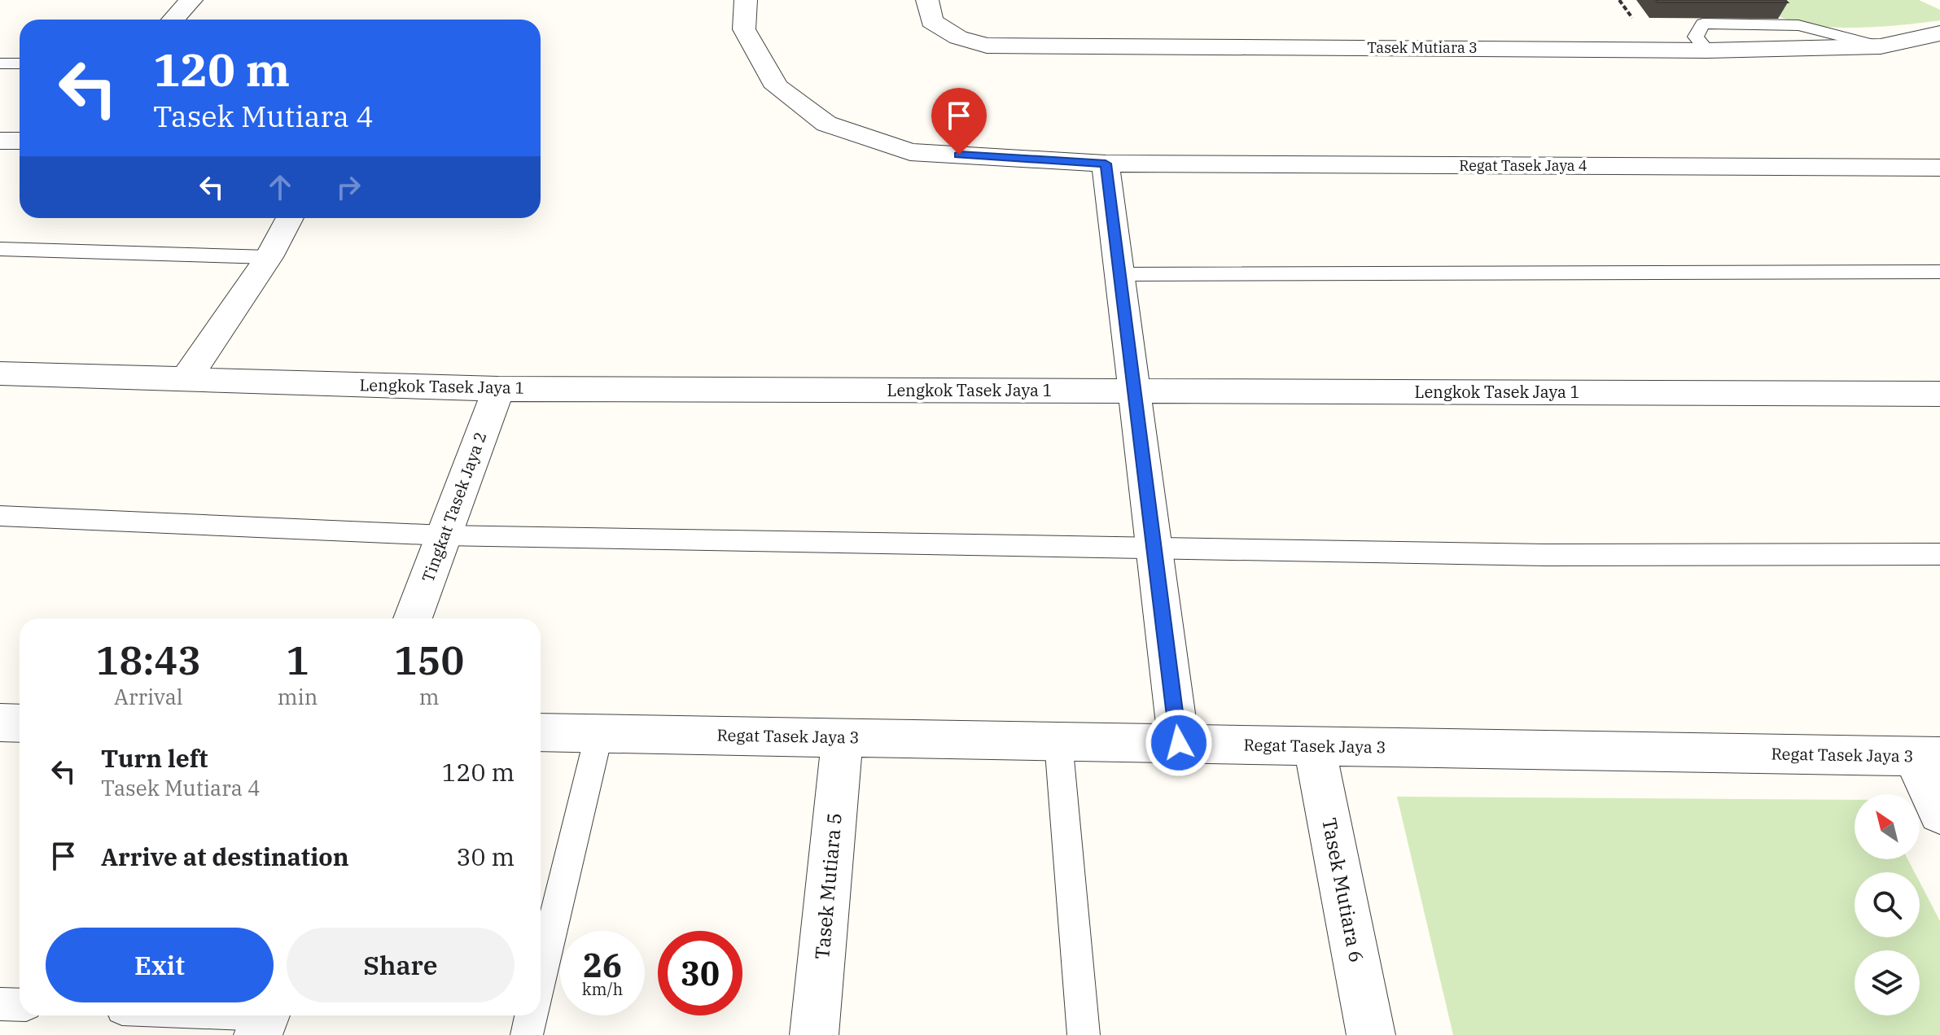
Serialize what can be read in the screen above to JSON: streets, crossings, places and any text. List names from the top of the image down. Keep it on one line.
{"streets":{"street":["Tasek Mutiara 3","Regat Tasek Jaya 4","Lengkok Tasek Jaya 1","Tingkat Tasek Jaya 2","Regat Tasek Jaya 3","Tasek Mutiara 5","Tasek Mutiara 6"]},"crossings":[["Lengkok Tasek Jaya 1","Tingkat Tasek Jaya 2"],["Regat Tasek Jaya 3","Tasek Mutiara 5"],["Regat Tasek Jaya 3","Tasek Mutiara 6"]],"north":"top left","page":{"turn":["120 m","Tasek Mutiara 4"],"eta":["18:43","Arrival","1","min","150","m"],"list":[{"name":"Turn left","note":"Tasek Mutiara 4","value":"120 m"},{"name":"Arrive at destination","value":"30 m"}],"buttons":["Exit","Share"],"speed":"26 km/h","limit":"30"}}
